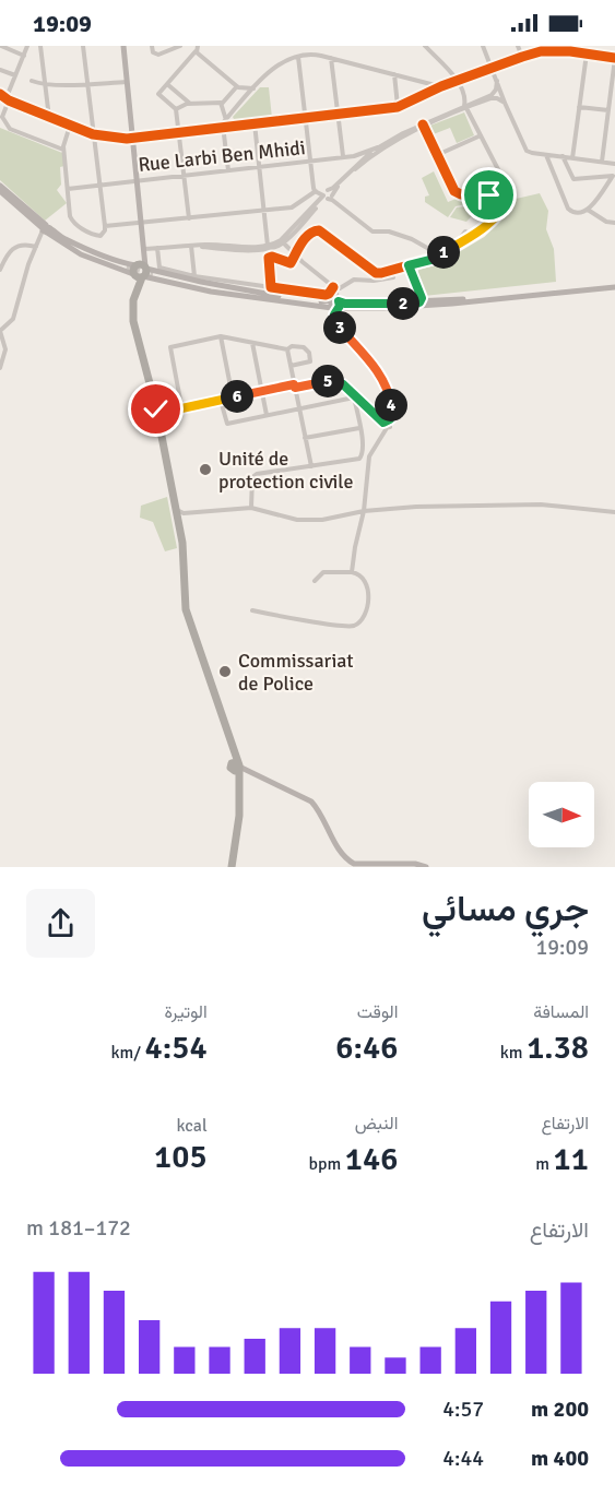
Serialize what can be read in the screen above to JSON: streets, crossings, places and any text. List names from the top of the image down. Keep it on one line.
{"streets":{"street":["Rue Larbi Ben Mhidi"]},"places":["Unité de protection civile","Commissariat de Police"],"north":"right","page":{"status":"19:09","pins":["1","2","3","5","6","4"],"heading":["جري مسائي","19:09"],"stats":[["المسافة","1.38 km"],["الوقت","6:46"],["الوتيرة","4:54 /km"],["الارتفاع","11 m"],["النبض","146 bpm"],["kcal","105"]],"chart":["الارتفاع","172–181 m"],"list":[{"name":"200 m","note":"4:57"},{"name":"400 m","note":"4:44"}]}}
